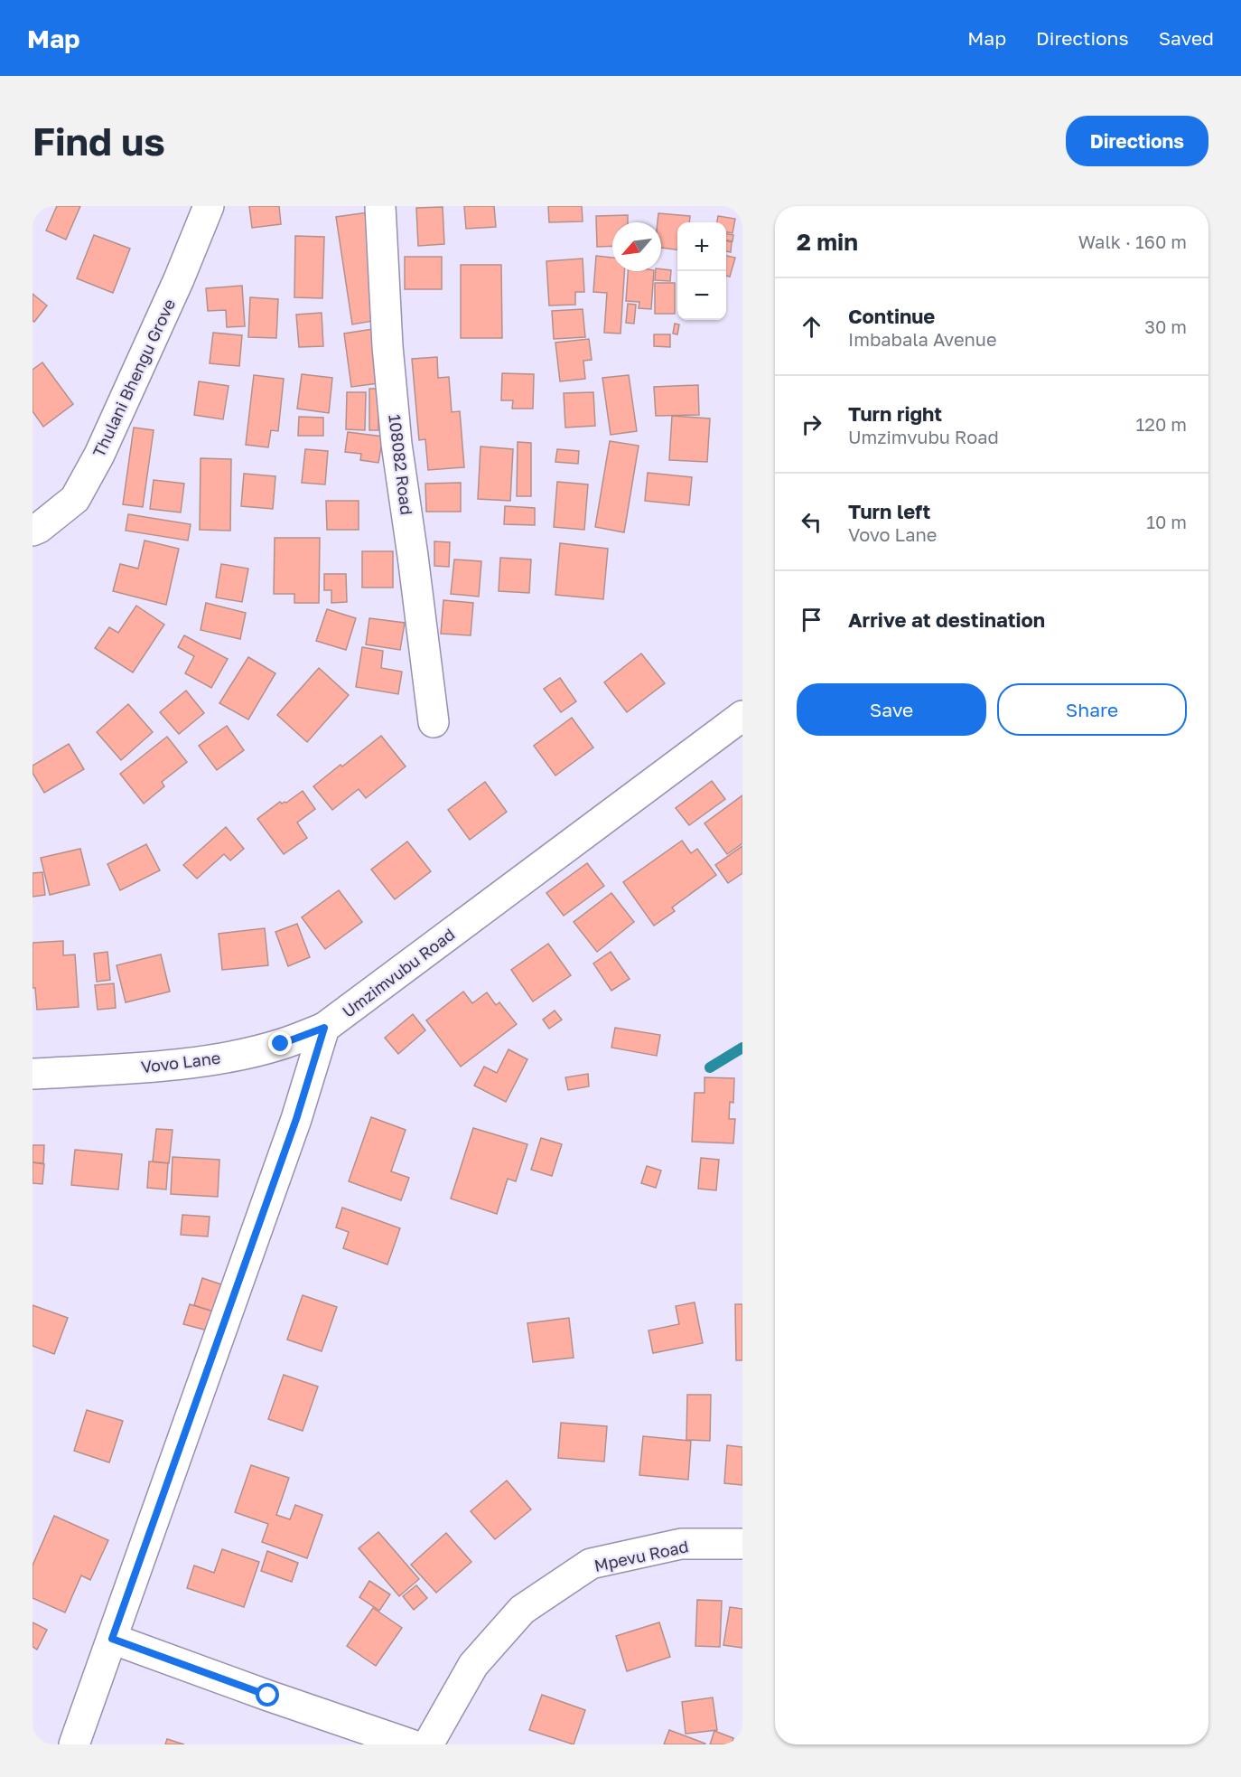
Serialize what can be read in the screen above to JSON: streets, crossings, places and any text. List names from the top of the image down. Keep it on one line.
{"streets":{"street":["Thulani Bhengu Grove","108082 Road","Umzimvubu Road","Vovo Lane","Mpevu Road"]},"crossings":[["Umzimvubu Road","Vovo Lane"]],"north":"bottom left","page":{"header":"Map","nav":["Map","Directions","Saved"],"buttons":["Directions",["Save","Share"]],"title":"Find us","heading":["2 min","Walk · 160 m"],"map_buttons":["+","−"],"list":[["Continue","Imbabala Avenue","30 m"],["Turn right","Umzimvubu Road","120 m"],["Turn left","Vovo Lane","10 m"],"Arrive at destination"]}}
